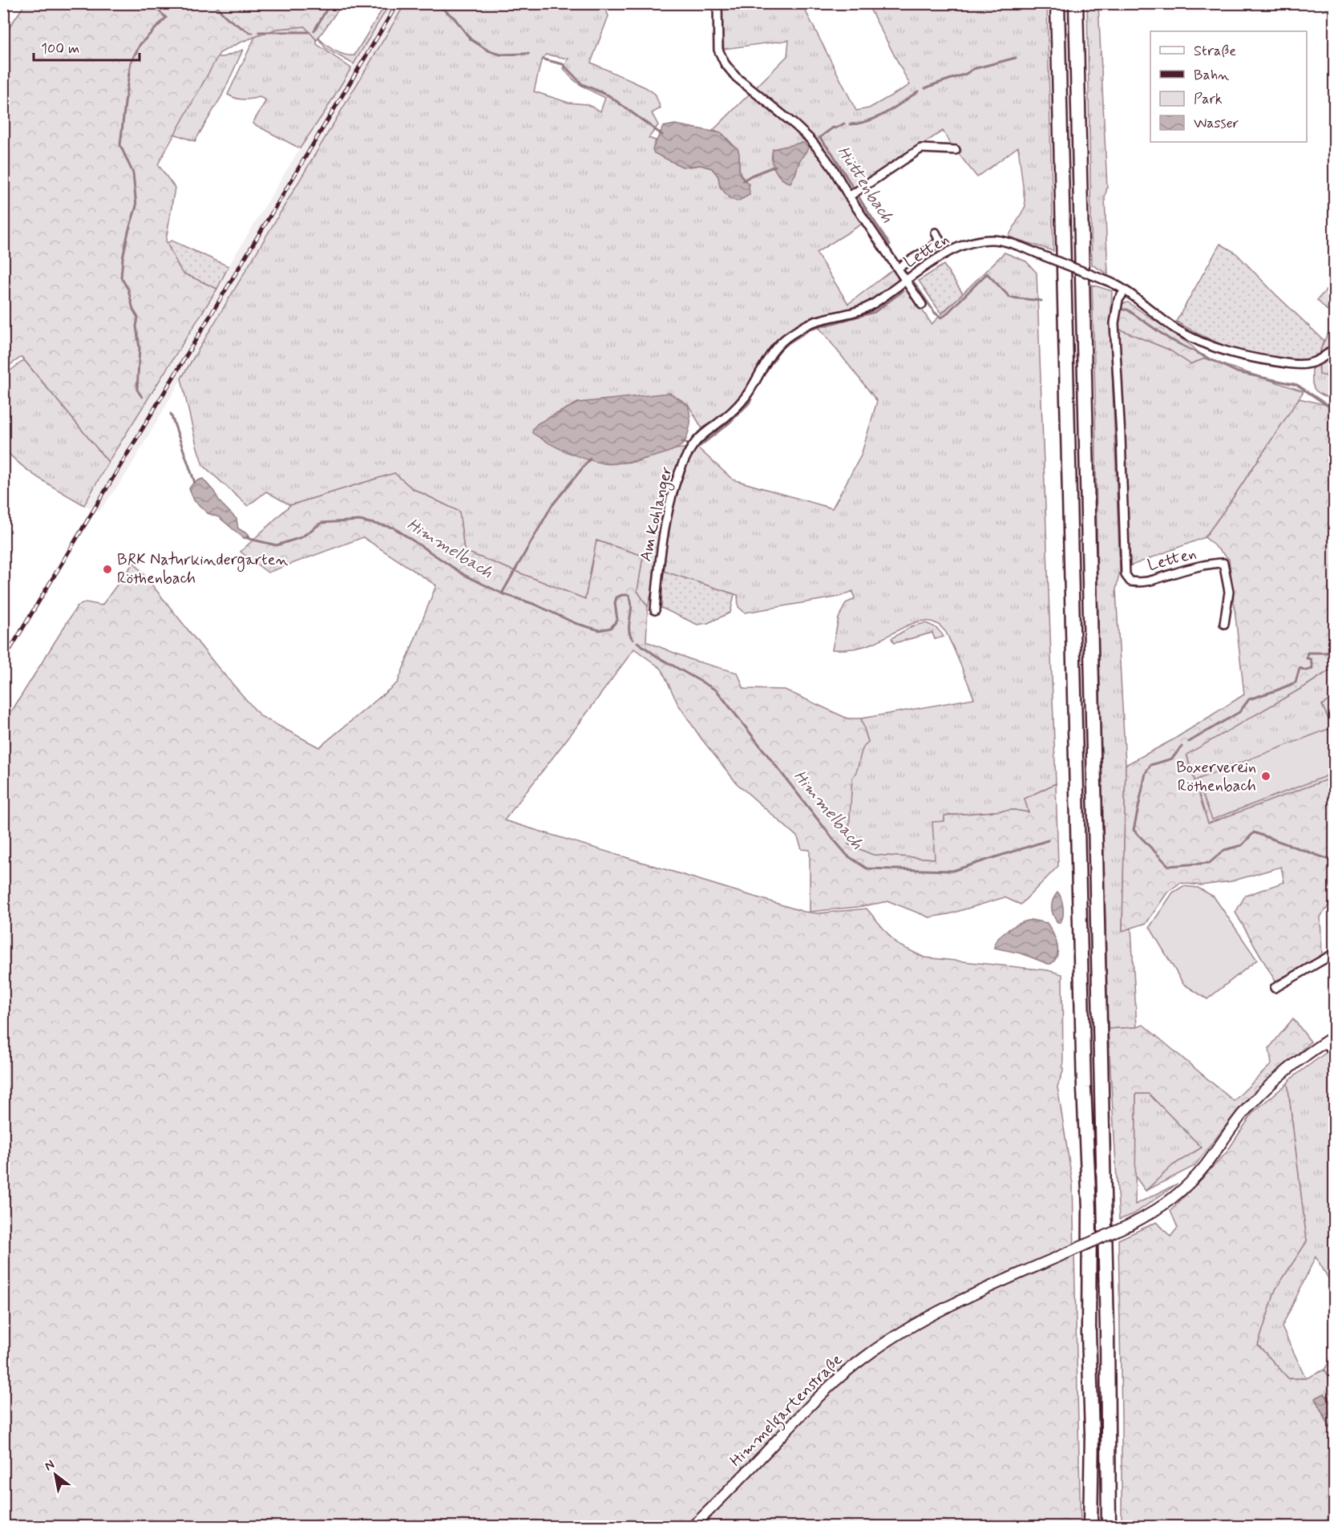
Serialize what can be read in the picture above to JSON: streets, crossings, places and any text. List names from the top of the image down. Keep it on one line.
{"streets":{"street":["Letten","Am Kohlanger","Himmelgartenstraße"]},"crossings":[["Letten","Am Kohlanger"]],"water":["Hüttenbach","Himmelbach"],"places":["BRK Naturkindergarten Röthenbach","Boxerverein Röthenbach"],"legend":["Straße","Bahn","Park","Wasser"],"scale_bar":"100 m","north":"top left"}
